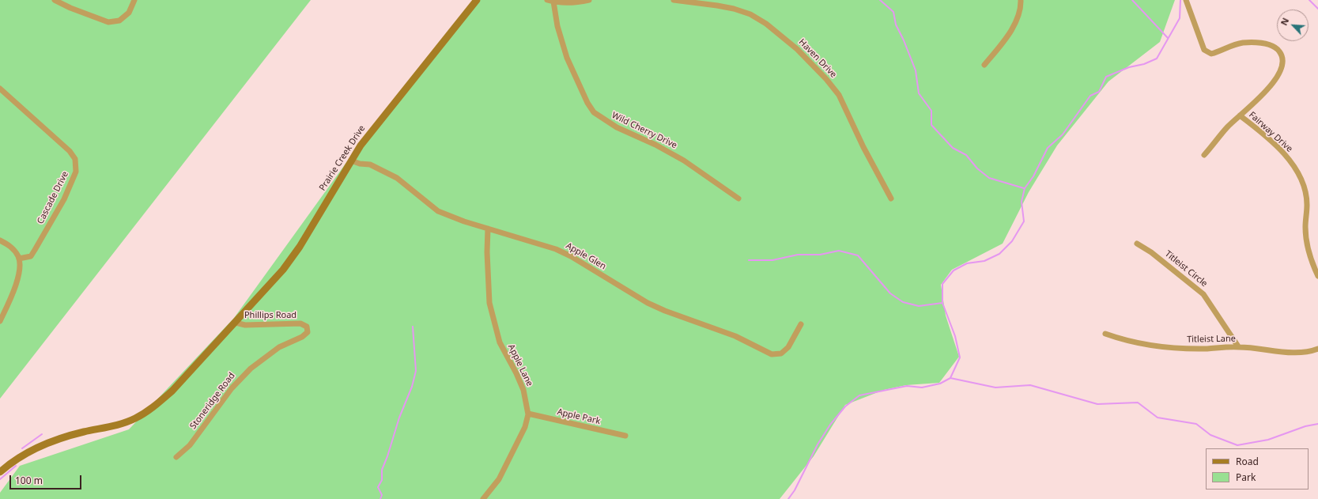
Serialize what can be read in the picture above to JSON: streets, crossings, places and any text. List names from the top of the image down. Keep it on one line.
{"streets":{"main road":["Prairie Creek Drive"],"street":["Haven Drive","Wild Cherry Drive","Fairway Drive","Cascade Drive","Apple Glen","Titleist Circle","Phillips Road","Titleist Lane","Apple Lane","Stoneridge Road","Apple Park"]},"crossings":[["Prairie Creek Drive","Apple Glen"],["Prairie Creek Drive","Phillips Road"],["Apple Glen","Apple Lane"],["Titleist Circle","Titleist Lane"],["Phillips Road","Stoneridge Road"],["Apple Lane","Apple Park"]],"legend":["Road","Park"],"scale_bar":"100 m","north":"top left"}
